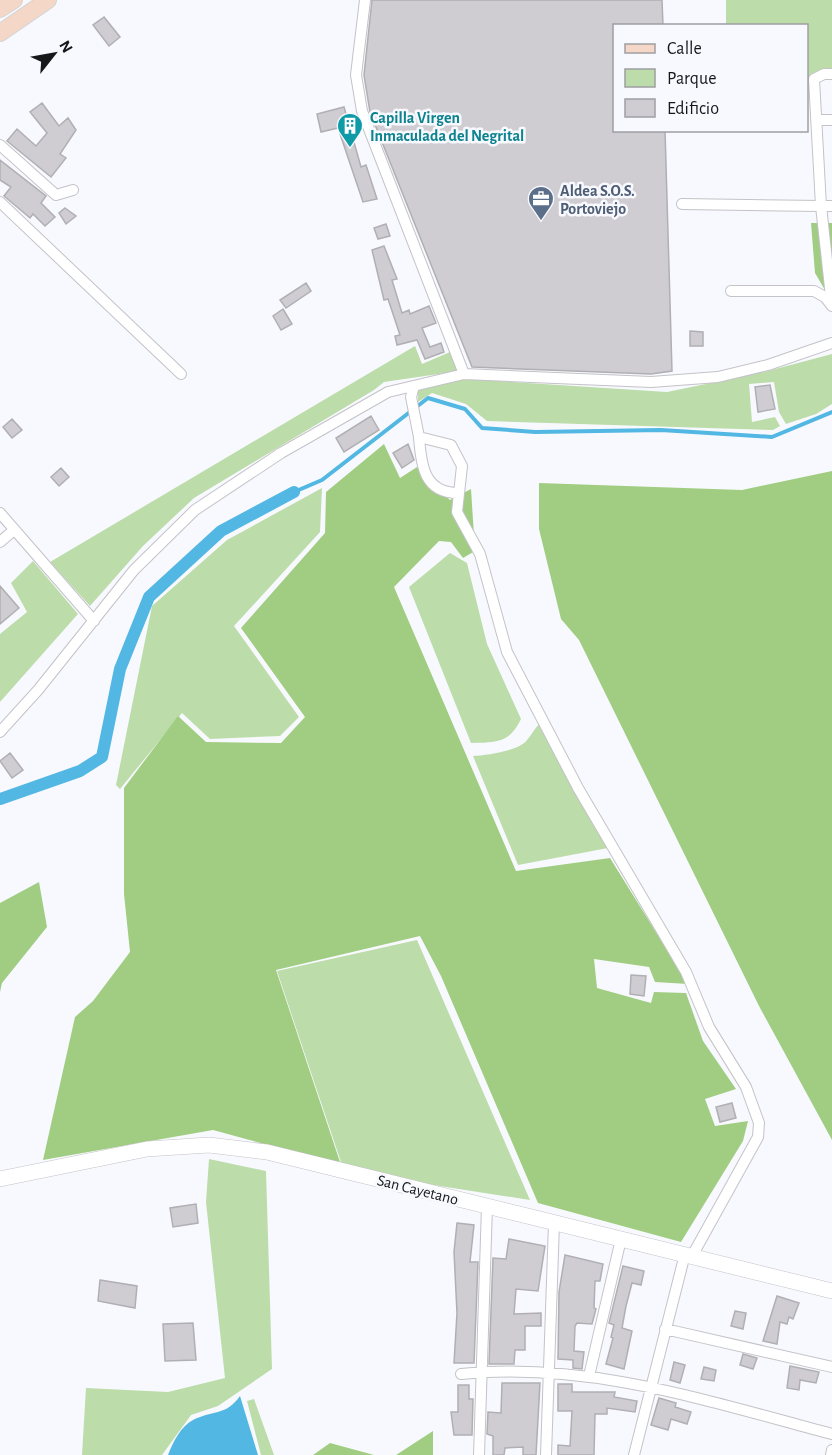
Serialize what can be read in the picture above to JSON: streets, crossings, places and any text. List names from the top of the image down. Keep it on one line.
{"streets":{"main road":["San Cayetano"]},"places":{"building":["Capilla Virgen Inmaculada del Negrital"],"office":["Aldea S.O.S. Portoviejo"]},"legend":["Calle","Parque","Edificio"],"north":"top right"}
